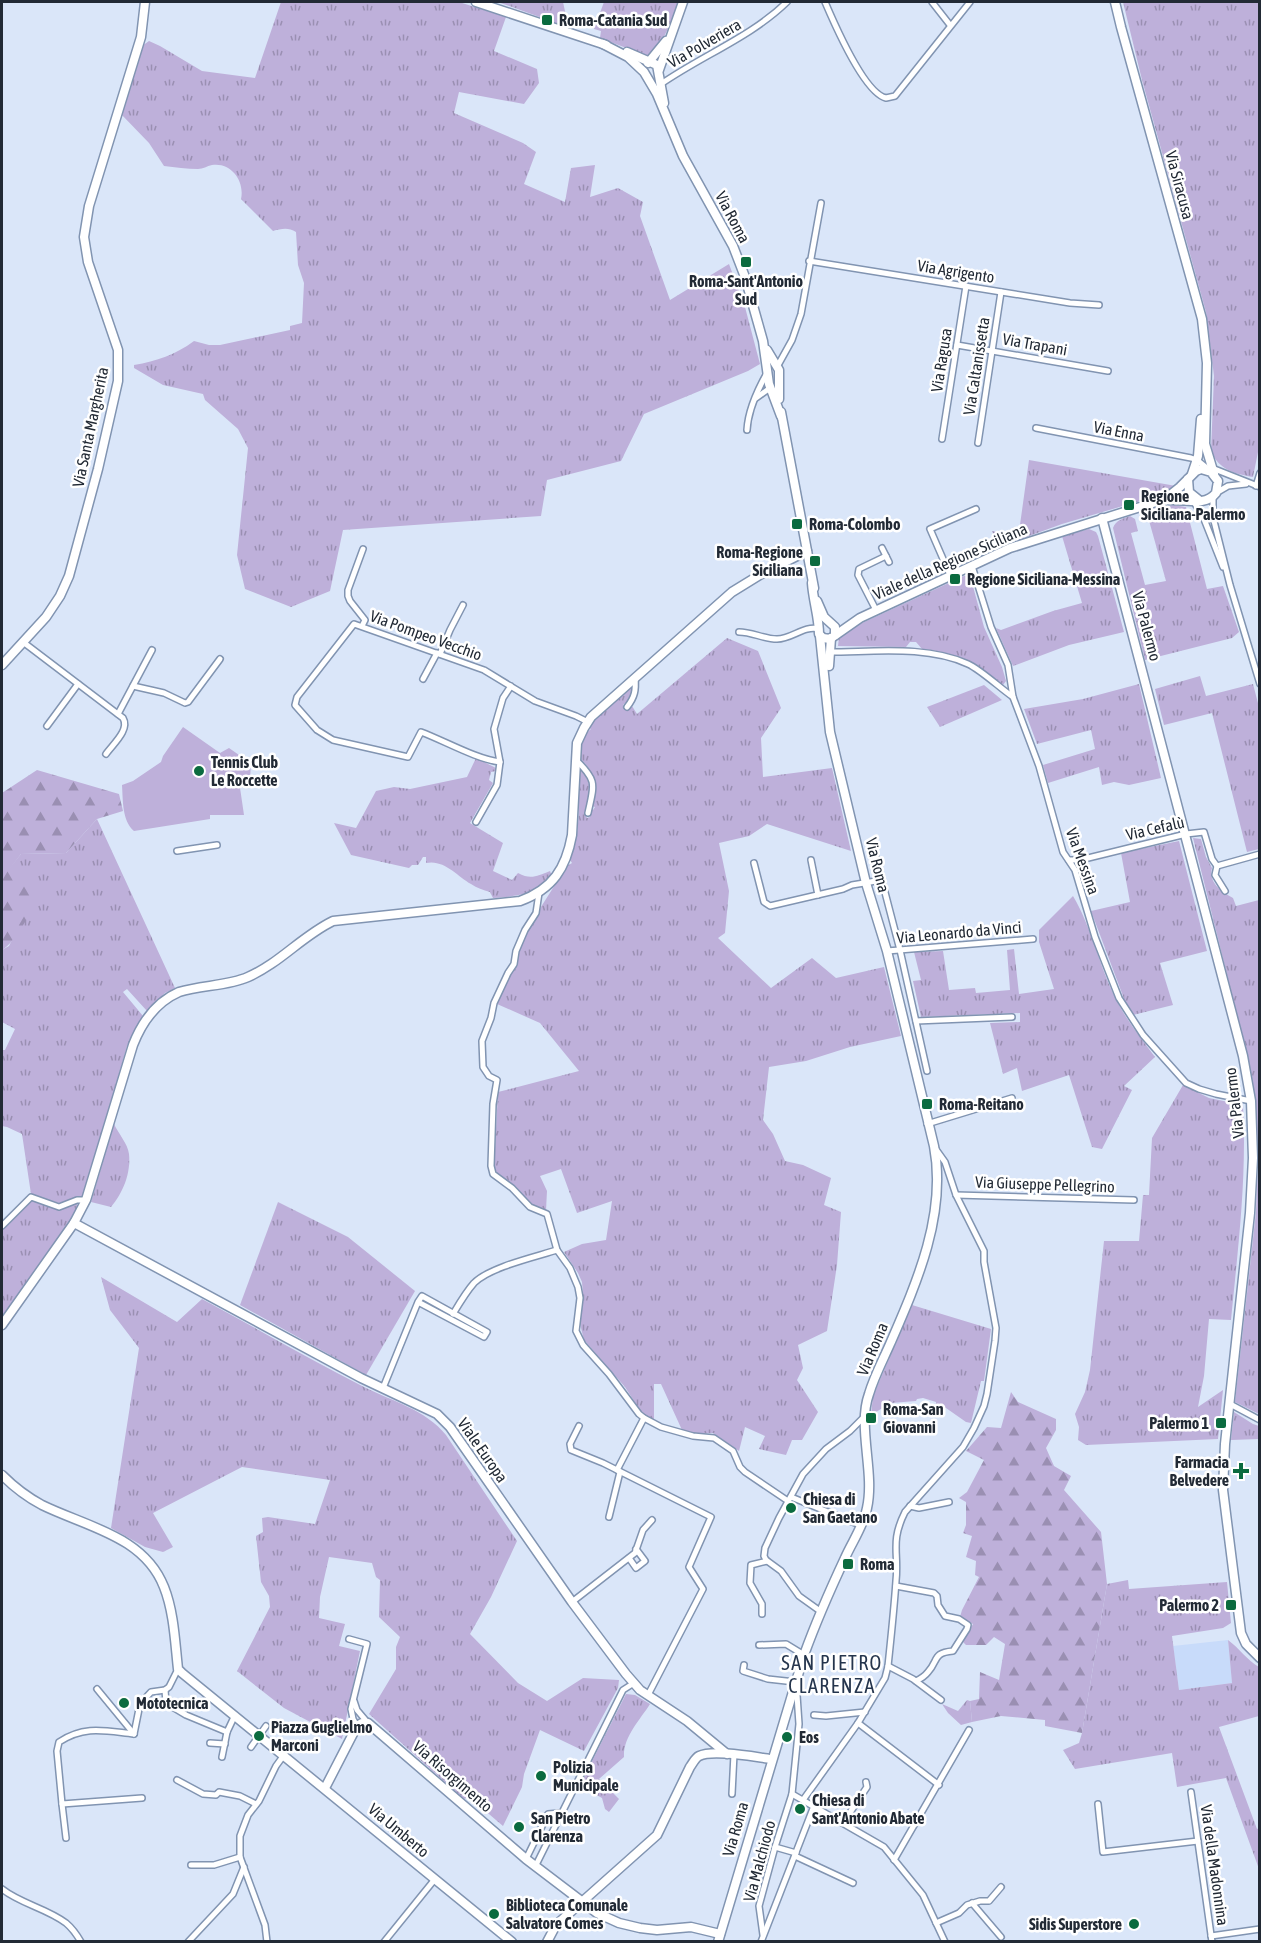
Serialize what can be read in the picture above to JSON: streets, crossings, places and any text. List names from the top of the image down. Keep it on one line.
{"streets":{"street":["Via Polveriera","Via Siracusa","Via Roma","Via Agrigento","Via Trapani","Via Ragusa","Via Caltanissetta","Via Santa Margherita","Via Enna","Viale della Regione Siciliana","Via Palermo","Via Pompeo Vecchio","Via Cefalù","Via Messina","Via Leonardo da Vinci","Via Giuseppe Pellegrino","Viale Europa","Via Risorgimento","Via Umberto","Via Malchiodo","Via della Madonnina"]},"crossings":[["Via Roma","Via Leonardo da Vinci"],["Via Roma","Via Risorgimento"],["Via Roma","Via Malchiodo"],["Via Agrigento","Via Ragusa"],["Via Agrigento","Via Caltanissetta"],["Via Trapani","Via Ragusa"],["Via Trapani","Via Caltanissetta"],["Viale della Regione Siciliana","Via Palermo"],["Viale della Regione Siciliana","Via Messina"],["Via Palermo","Via Cefalù"],["Via Palermo","Via Messina"],["Via Cefalù","Via Messina"]],"districts":["SAN PIETRO CLARENZA"],"places":{"transit":["Roma-Catania Sud","Roma-Sant'Antonio Sud","Regione Siciliana-Palermo","Roma-Colombo","Roma-Regione Siciliana","Regione Siciliana-Messina","Roma-Reitano","Roma-San Giovanni","Palermo 1","Roma","Palermo 2"],"other":["Tennis Club Le Roccette","Chiesa di San Gaetano","Mototecnica","Piazza Guglielmo Marconi","Eos","Polizia Municipale","Chiesa di Sant'Antonio Abate","San Pietro Clarenza","Biblioteca Comunale Salvatore Comes","Sidis Superstore"],"health":["Farmacia Belvedere"]}}
